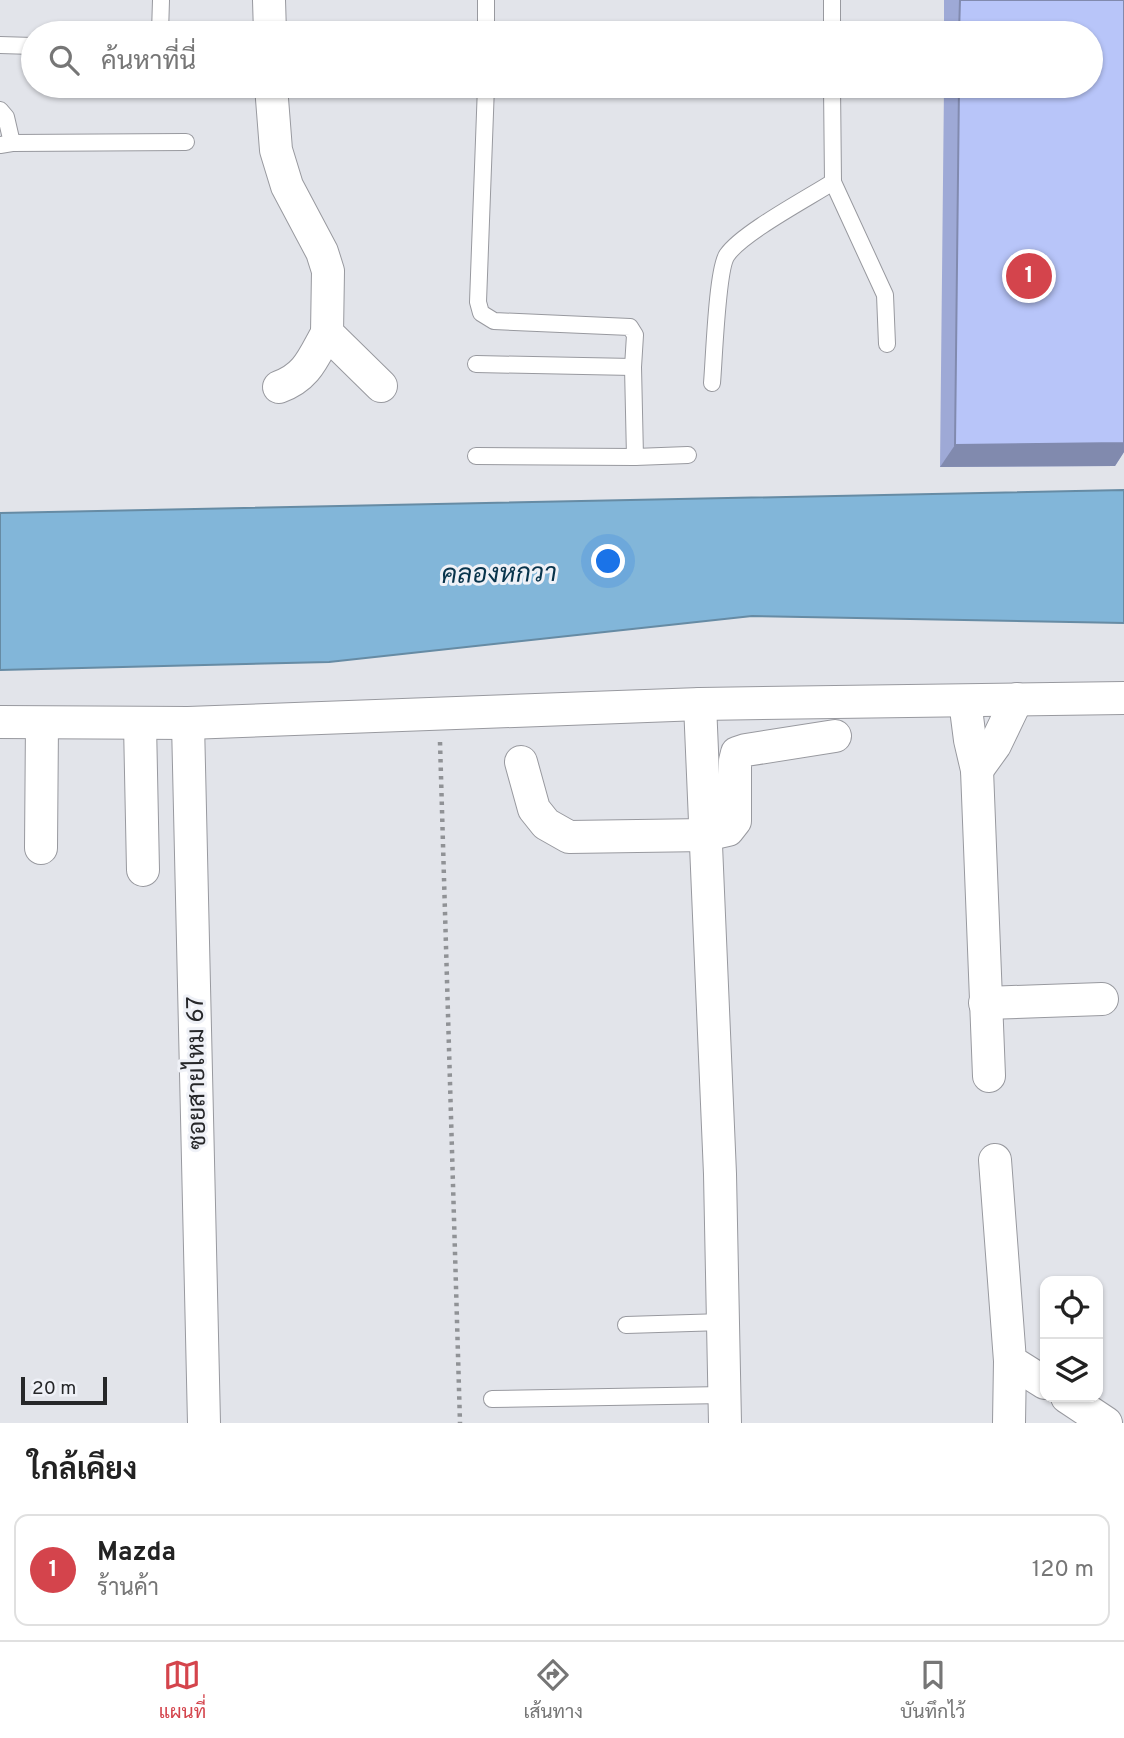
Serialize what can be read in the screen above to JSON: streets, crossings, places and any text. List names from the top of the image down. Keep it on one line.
{"streets":{"street":["ซอยสายไหม 67"]},"water":["คลองหกวา"],"scale_bar":"20 m","page":{"search":"ค้นหาที่นี่","pins":"1","scale":"20 m","heading":"ใกล้เคียง","list":[{"mark":"1","name":"Mazda","note":"ร้านค้า","value":"120 m"}],"nav":["แผนที่","เส้นทาง","บันทึกไว้"]}}
